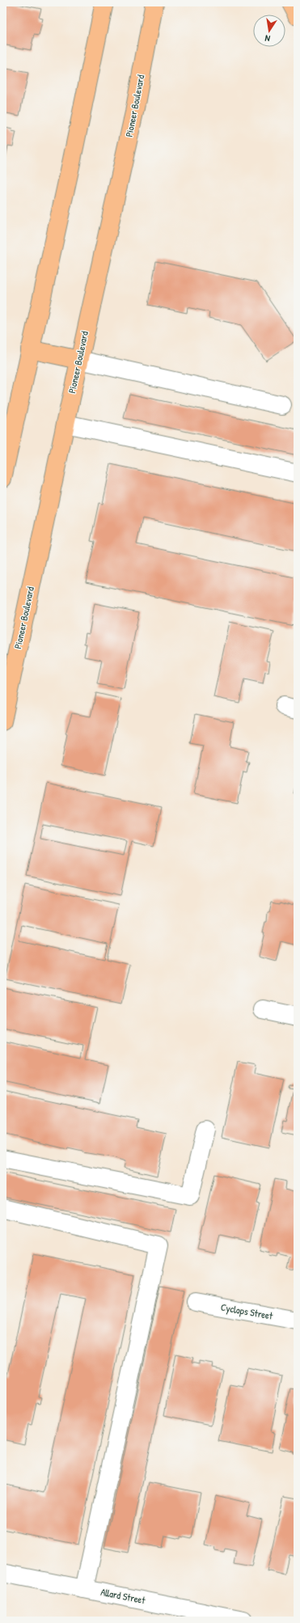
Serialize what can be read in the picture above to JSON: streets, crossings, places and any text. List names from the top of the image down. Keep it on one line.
{"streets":{"main road":["Pioneer Boulevard"],"street":["Cyclops Street","Allard Street"]},"north":"bottom"}
